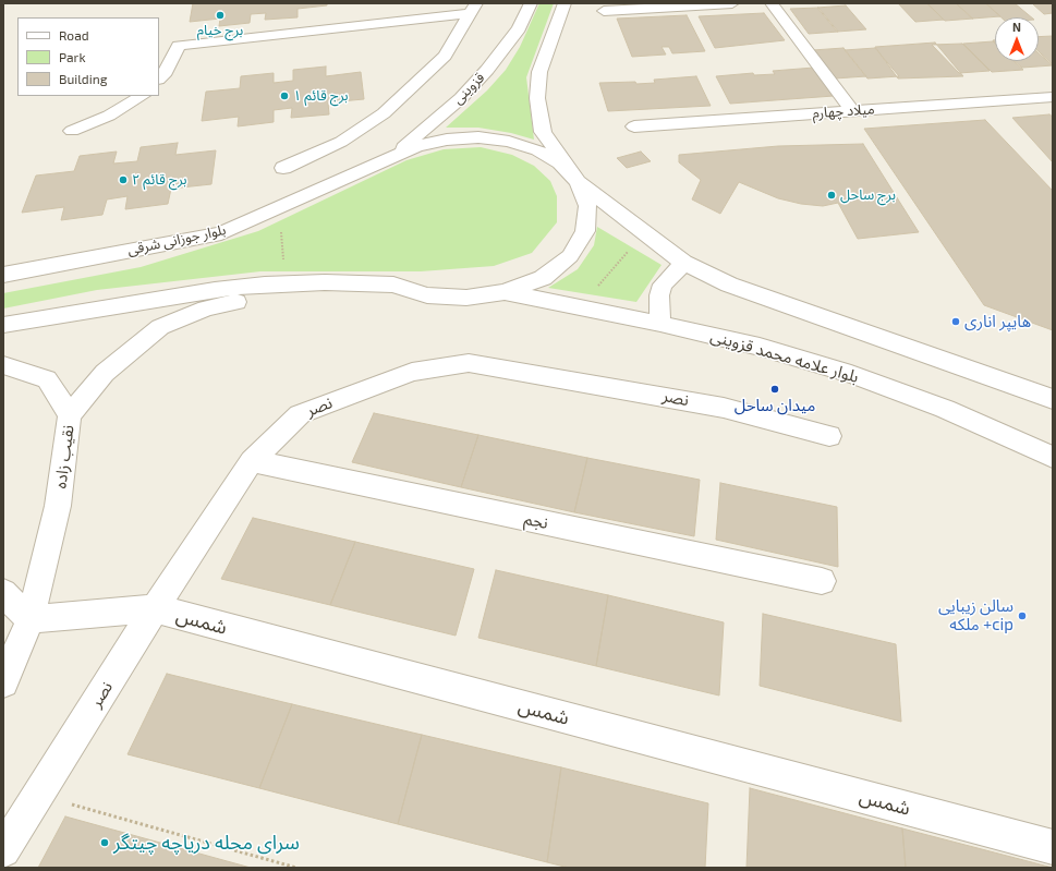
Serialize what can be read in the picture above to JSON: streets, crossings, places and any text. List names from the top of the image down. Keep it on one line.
{"streets":{"street":["قزوینی","میلاد چهارم","بلوار جوزانی شرقی","بلوار علامه محمد قزوینی","نصر","نقیب زاده","نجم","شمس"]},"crossings":[["قزوینی","بلوار جوزانی شرقی"],["نصر","نجم"],["نصر","شمس"],["نقیب زاده","شمس"]],"places":["برج خیام","برج قائم ۱","برج قائم ۲","برج ساحل","هايپر اناری","میدان ساحل","سالن زیبایی ملکه +cip","سرای محله دریاچه چیتگر"],"legend":["Road","Park","Building"],"north":"top"}
